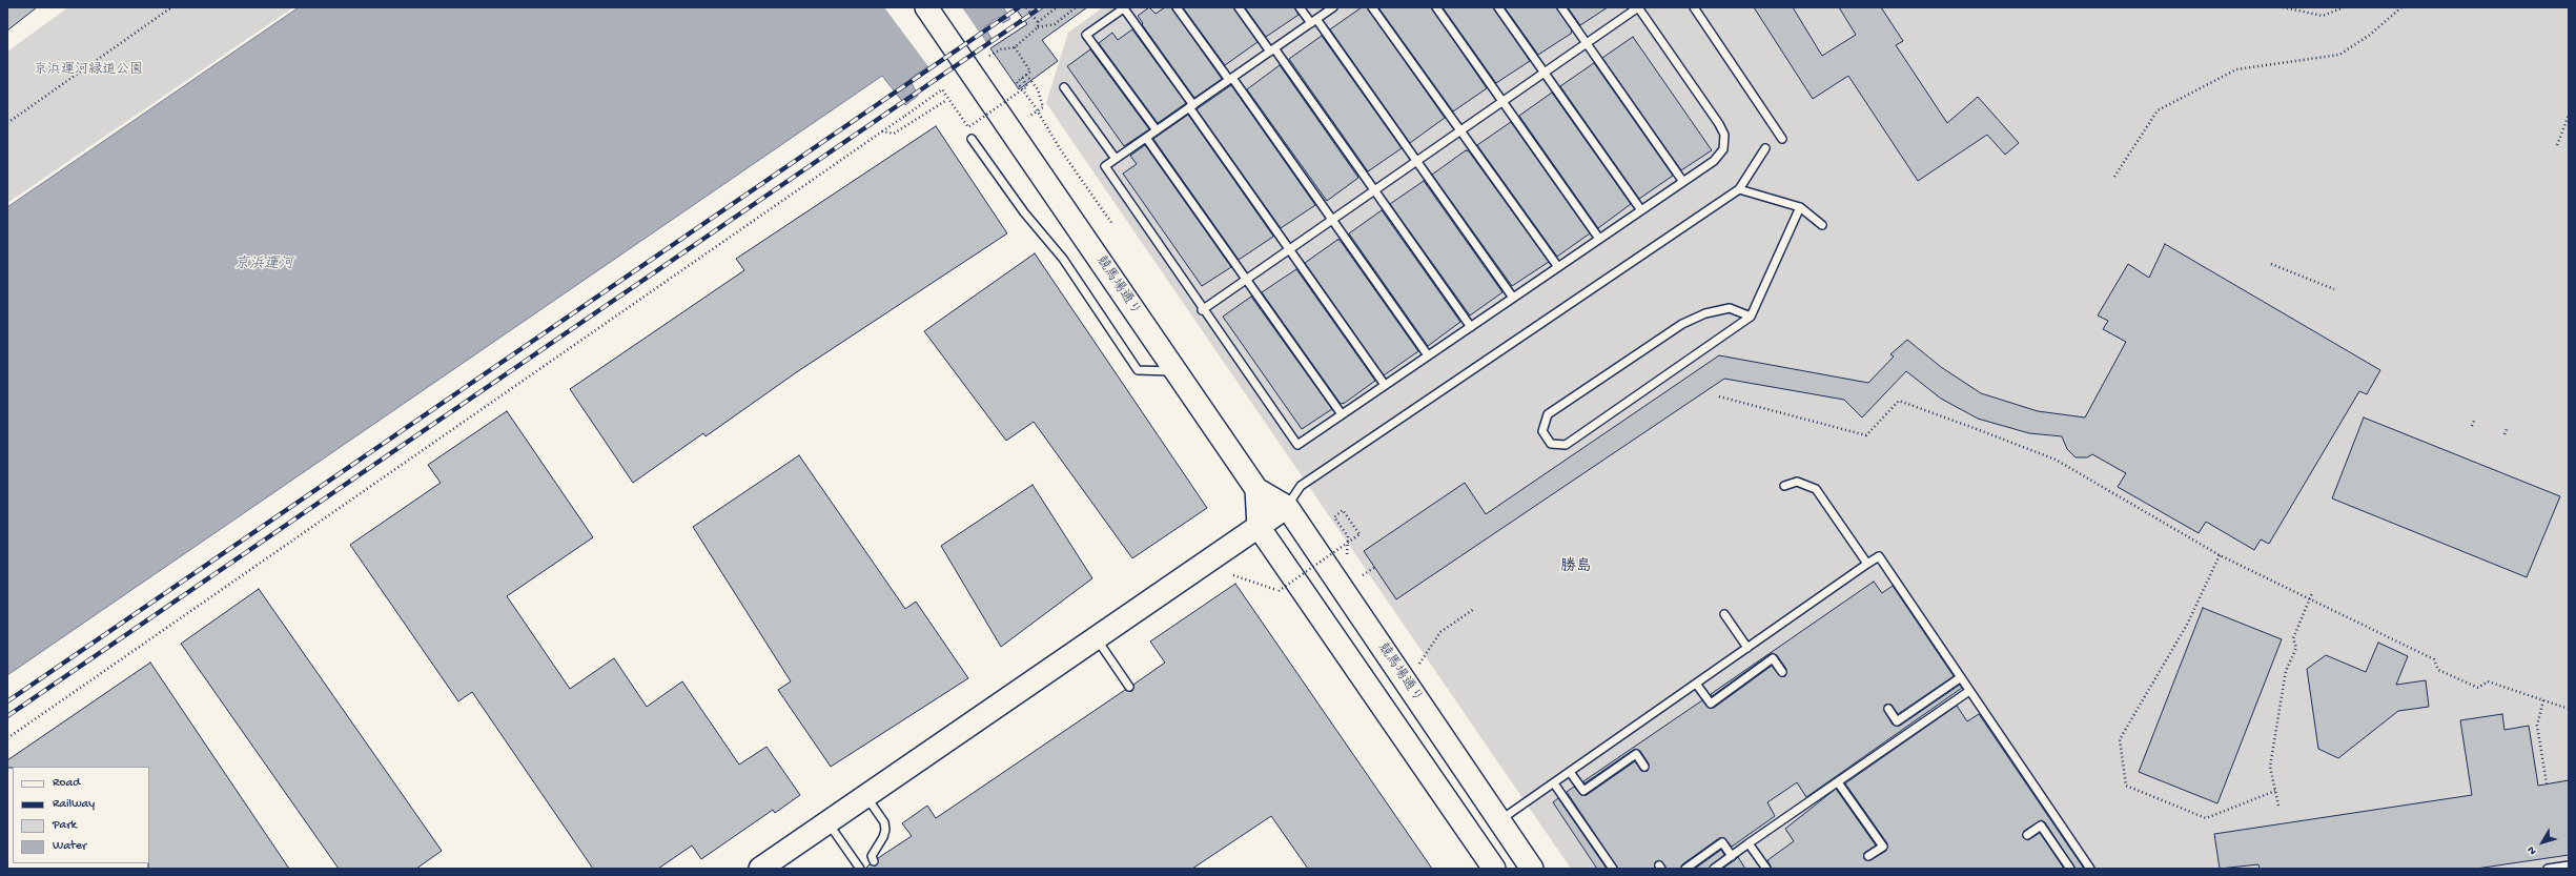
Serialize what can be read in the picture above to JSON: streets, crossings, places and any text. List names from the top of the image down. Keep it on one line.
{"streets":{"street":["競馬場通り"]},"districts":["勝島"],"water":["京浜運河"],"parks":["京浜運河緑道公園"],"legend":["Road","Railway","Park","Water"],"north":"bottom left"}
